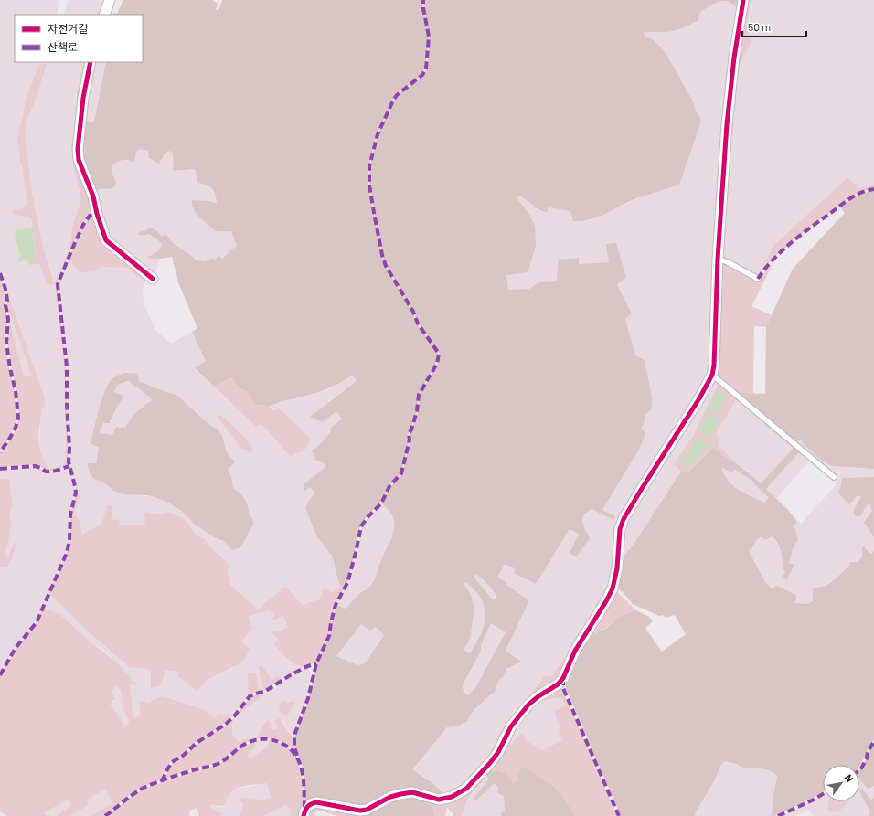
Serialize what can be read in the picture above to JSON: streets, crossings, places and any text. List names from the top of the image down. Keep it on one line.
{"legend":["자전거길","산책로"],"scale_bar":"50 m","north":"top right"}
